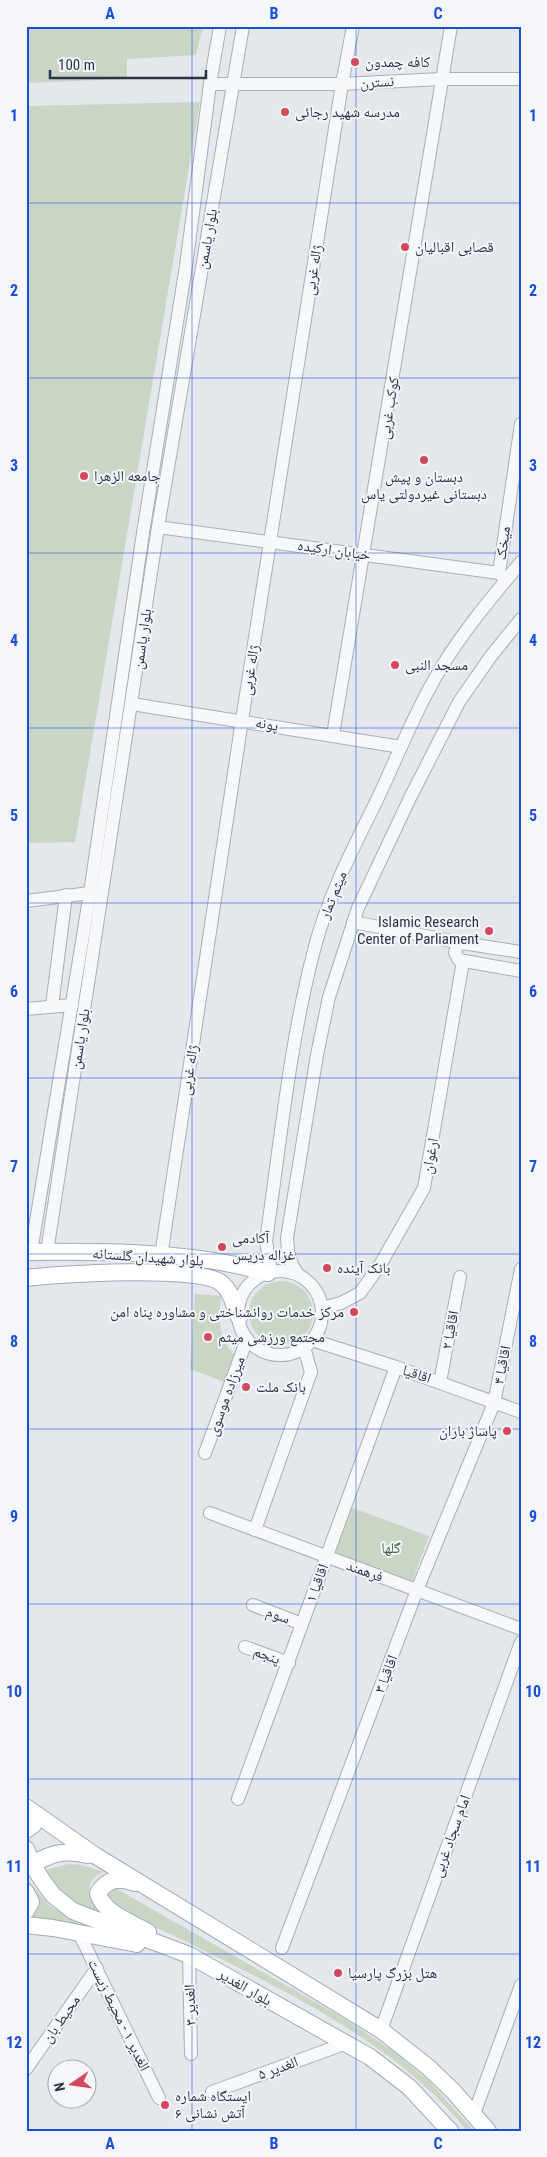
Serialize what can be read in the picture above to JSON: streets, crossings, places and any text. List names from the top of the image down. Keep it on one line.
{"streets":{"main road":["بلوار شهیدان گلستانه","بلوار الغدیر"],"street":["نسترن","بلوار یاسمن","ژاله غربی","کوکب غربی","میخک","خیابان ارکیده","پونه","میثم تمار","ارغوان","اقاقیا ۲","اقاقیا ۴","اقاقیا","میرزاده موسوی","فرهمند","اقاقیا ۱","سوم","پنجم","اقاقیا ۳","امام سجاد غربی","الغدیر ۳","الغدیر ۱ - محیط زیست","محیط بان","الغدیر ۵"]},"crossings":[["نسترن","بلوار یاسمن"],["نسترن","ژاله غربی"],["نسترن","کوکب غربی"],["بلوار یاسمن","خیابان ارکیده"],["بلوار یاسمن","پونه"],["بلوار یاسمن","بلوار شهیدان گلستانه"],["ژاله غربی","خیابان ارکیده"],["ژاله غربی","پونه"],["ژاله غربی","بلوار شهیدان گلستانه"],["کوکب غربی","خیابان ارکیده"],["کوکب غربی","پونه"],["میخک","خیابان ارکیده"],["میخک","میثم تمار"],["خیابان ارکیده","میثم تمار"],["پونه","میثم تمار"],["میثم تمار","ارغوان"],["میثم تمار","بلوار شهیدان گلستانه"],["میثم تمار","اقاقیا"],["میثم تمار","میرزاده موسوی"],["ارغوان","بلوار شهیدان گلستانه"],["ارغوان","اقاقیا"],["ارغوان","میرزاده موسوی"],["بلوار شهیدان گلستانه","اقاقیا"],["بلوار شهیدان گلستانه","میرزاده موسوی"],["اقاقیا ۲","اقاقیا"],["اقاقیا ۴","اقاقیا"],["اقاقیا ۴","اقاقیا ۳"],["اقاقیا","میرزاده موسوی"],["اقاقیا","اقاقیا ۱"],["اقاقیا","اقاقیا ۳"],["فرهمند","اقاقیا ۱"],["فرهمند","اقاقیا ۳"],["اقاقیا ۱","سوم"],["اقاقیا ۱","پنجم"],["بلوار الغدیر","الغدیر ۳"],["بلوار الغدیر","الغدیر ۵"],["الغدیر ۱ - محیط زیست","محیط بان"]],"parks":["گلها"],"places":["کافه چمدون","مدرسه شهید رجائی","قصابی اقبالیان","دبستان و پیش دبستانی غیردولتی یاس","جامعه الزهرا","مسجد النبی","Islamic Research Center of Parliament","آکادمی غزاله دریس","بانک آینده","مرکز خدمات روانشناختی و مشاوره پناه امن","مجتمع ورزشی میثم","بانک ملت","پاساژ باران","هتل بزرگ پارسیا","ایستگاه شماره ۶ آتش نشانی"],"scale_bar":"100 m","north":"left","grid":{"columns":["A","B","C"],"rows":["1","2","3","4","5","6","7","8","9","10","11","12"]}}
